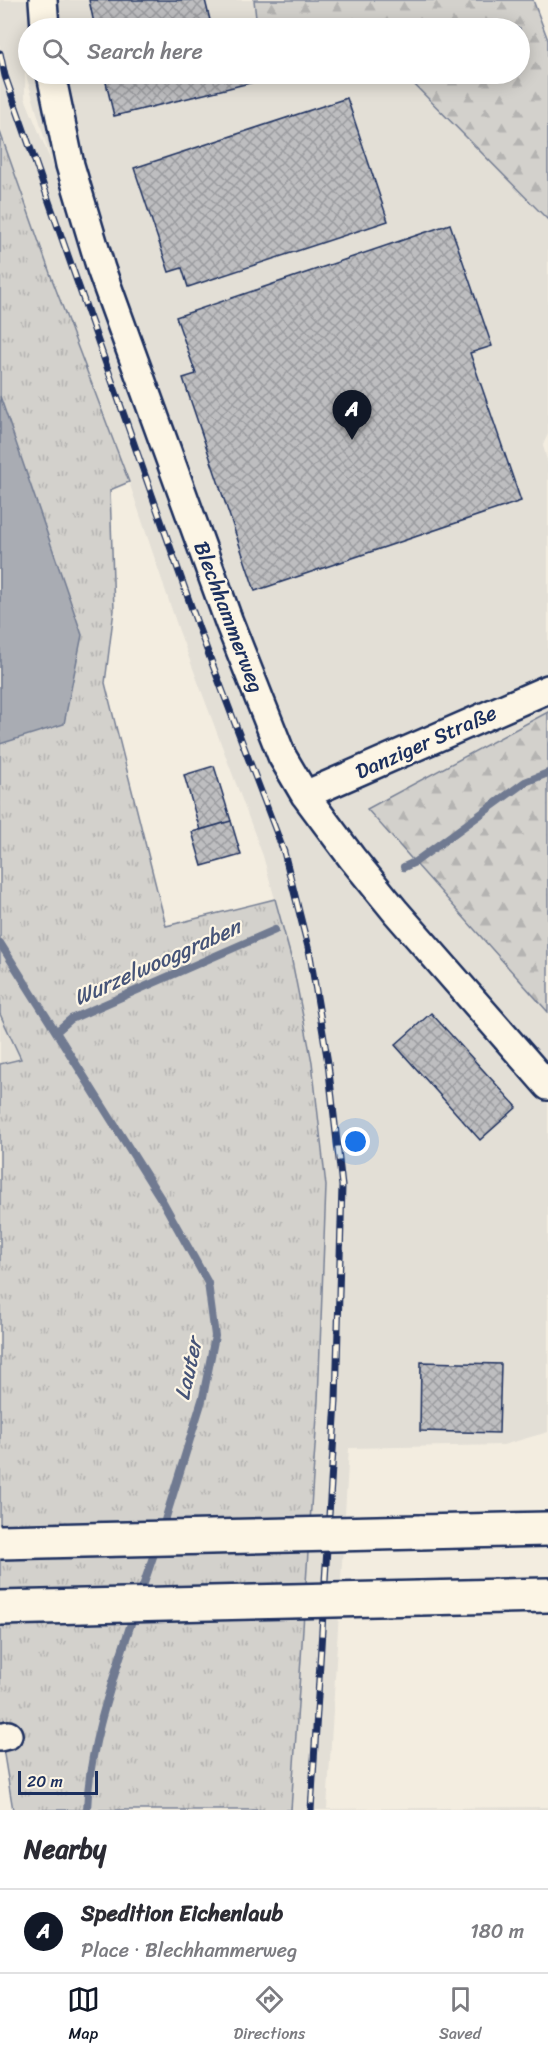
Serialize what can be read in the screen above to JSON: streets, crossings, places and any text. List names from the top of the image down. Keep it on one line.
{"streets":{"street":["Blechhammerweg","Danziger Straße"]},"crossings":[["Blechhammerweg","Danziger Straße"]],"water":["Wurzelwooggraben","Lauter"],"scale_bar":"20 m","page":{"search":"Search here","pins":"A","scale":"20 m","heading":"Nearby","list":[{"mark":"A","name":"Spedition Eichenlaub","note":"Place · Blechhammerweg","value":"180 m"}],"nav":["Map","Directions","Saved"]}}
